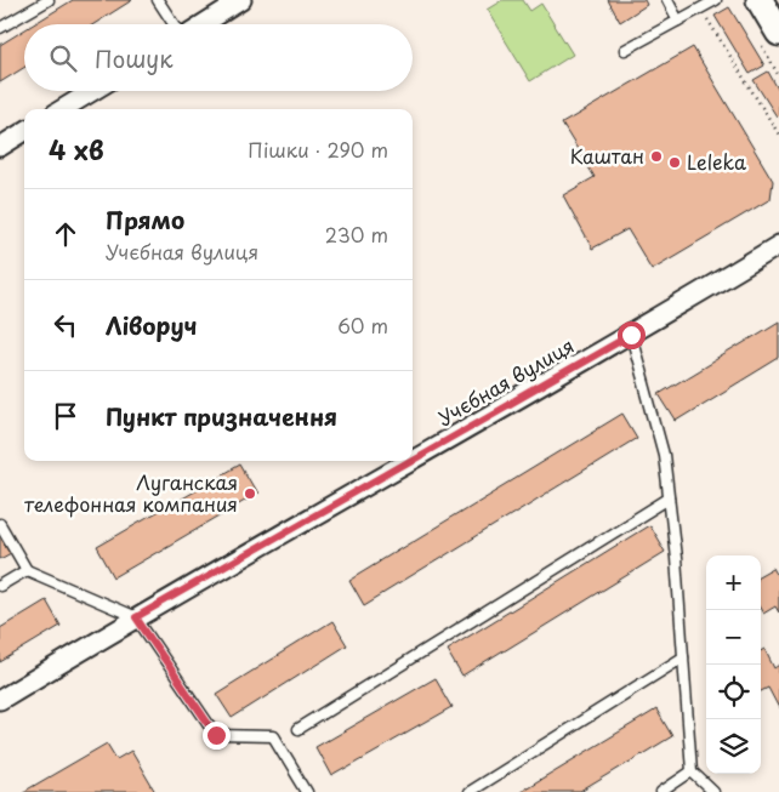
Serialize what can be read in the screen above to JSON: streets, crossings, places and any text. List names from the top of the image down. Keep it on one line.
{"streets":{"street":["Учєбная вулиця"]},"places":["Каштан","Leleka","Луганская телефонная компания"],"page":{"search":"Пошук","heading":["4 хв","Пішки · 290 m"],"list":[["Прямо","Учєбная вулиця","230 m"],["Ліворуч","60 m"],"Пункт призначення"],"map_buttons":["+","−"]}}
